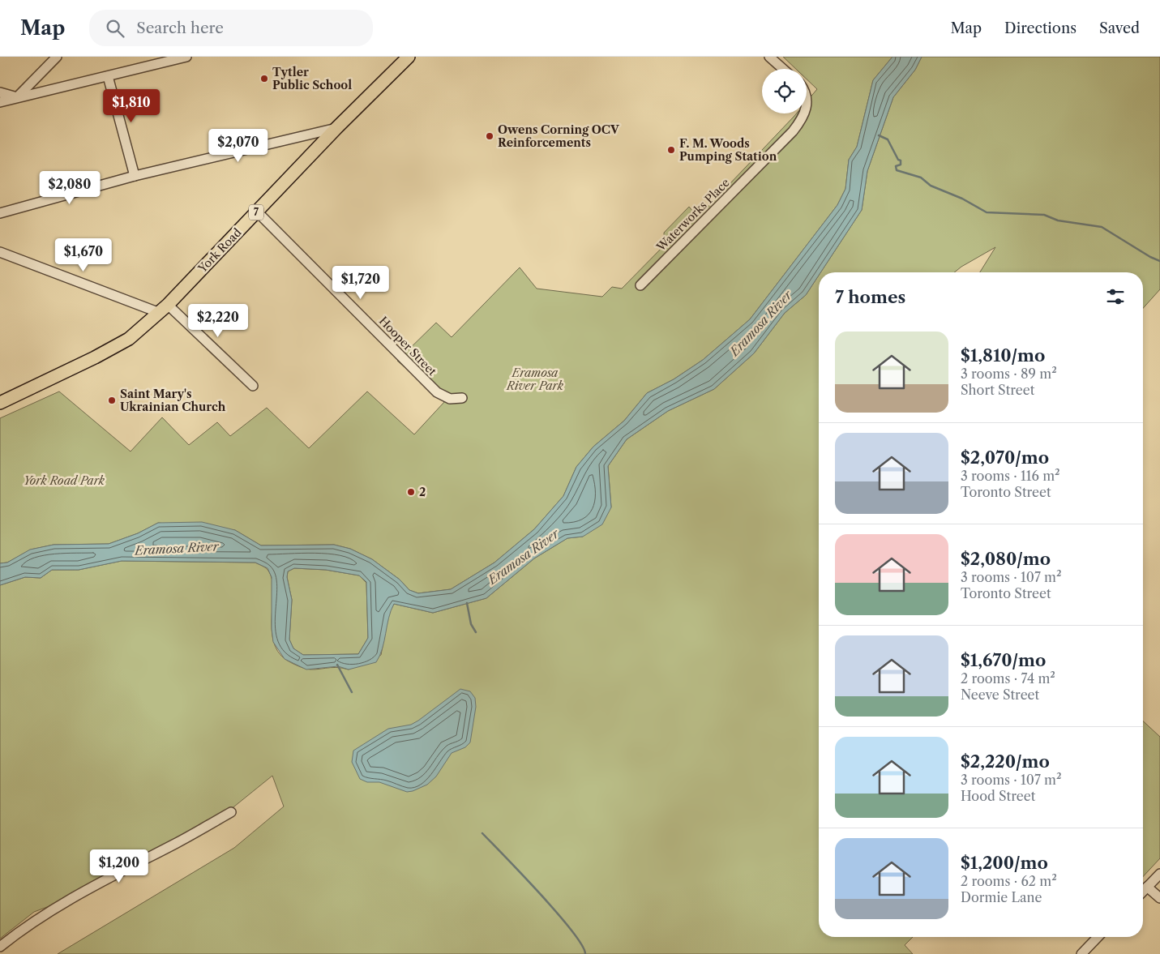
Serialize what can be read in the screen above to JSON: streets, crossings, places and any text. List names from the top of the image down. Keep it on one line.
{"streets":{"main road":["7","York Road"],"street":["Waterworks Place","Hooper Street"]},"crossings":[["York Road","Hooper Street"]],"water":["Eramosa River"],"parks":["Eramosa River Park","York Road Park"],"places":["Tytler Public School","Owens Corning OCV Reinforcements","F. M. Woods Pumping Station","Saint Mary's Ukrainian Church","2"],"page":{"header":"Map","search":"Search here","nav":["Map","Directions","Saved"],"price":["$1,810","$2,070","$2,080","$1,670","$1,720","$2,220","$1,200"],"heading":"7 homes","list":[{"name":"$1,810/mo","note":"3 rooms · 89 m² · Short Street"},{"name":"$2,070/mo","note":"3 rooms · 116 m² · Toronto Street"},{"name":"$2,080/mo","note":"3 rooms · 107 m² · Toronto Street"},{"name":"$1,670/mo","note":"2 rooms · 74 m² · Neeve Street"},{"name":"$2,220/mo","note":"3 rooms · 107 m² · Hood Street"},{"name":"$1,200/mo","note":"2 rooms · 62 m² · Dormie Lane"}]}}
